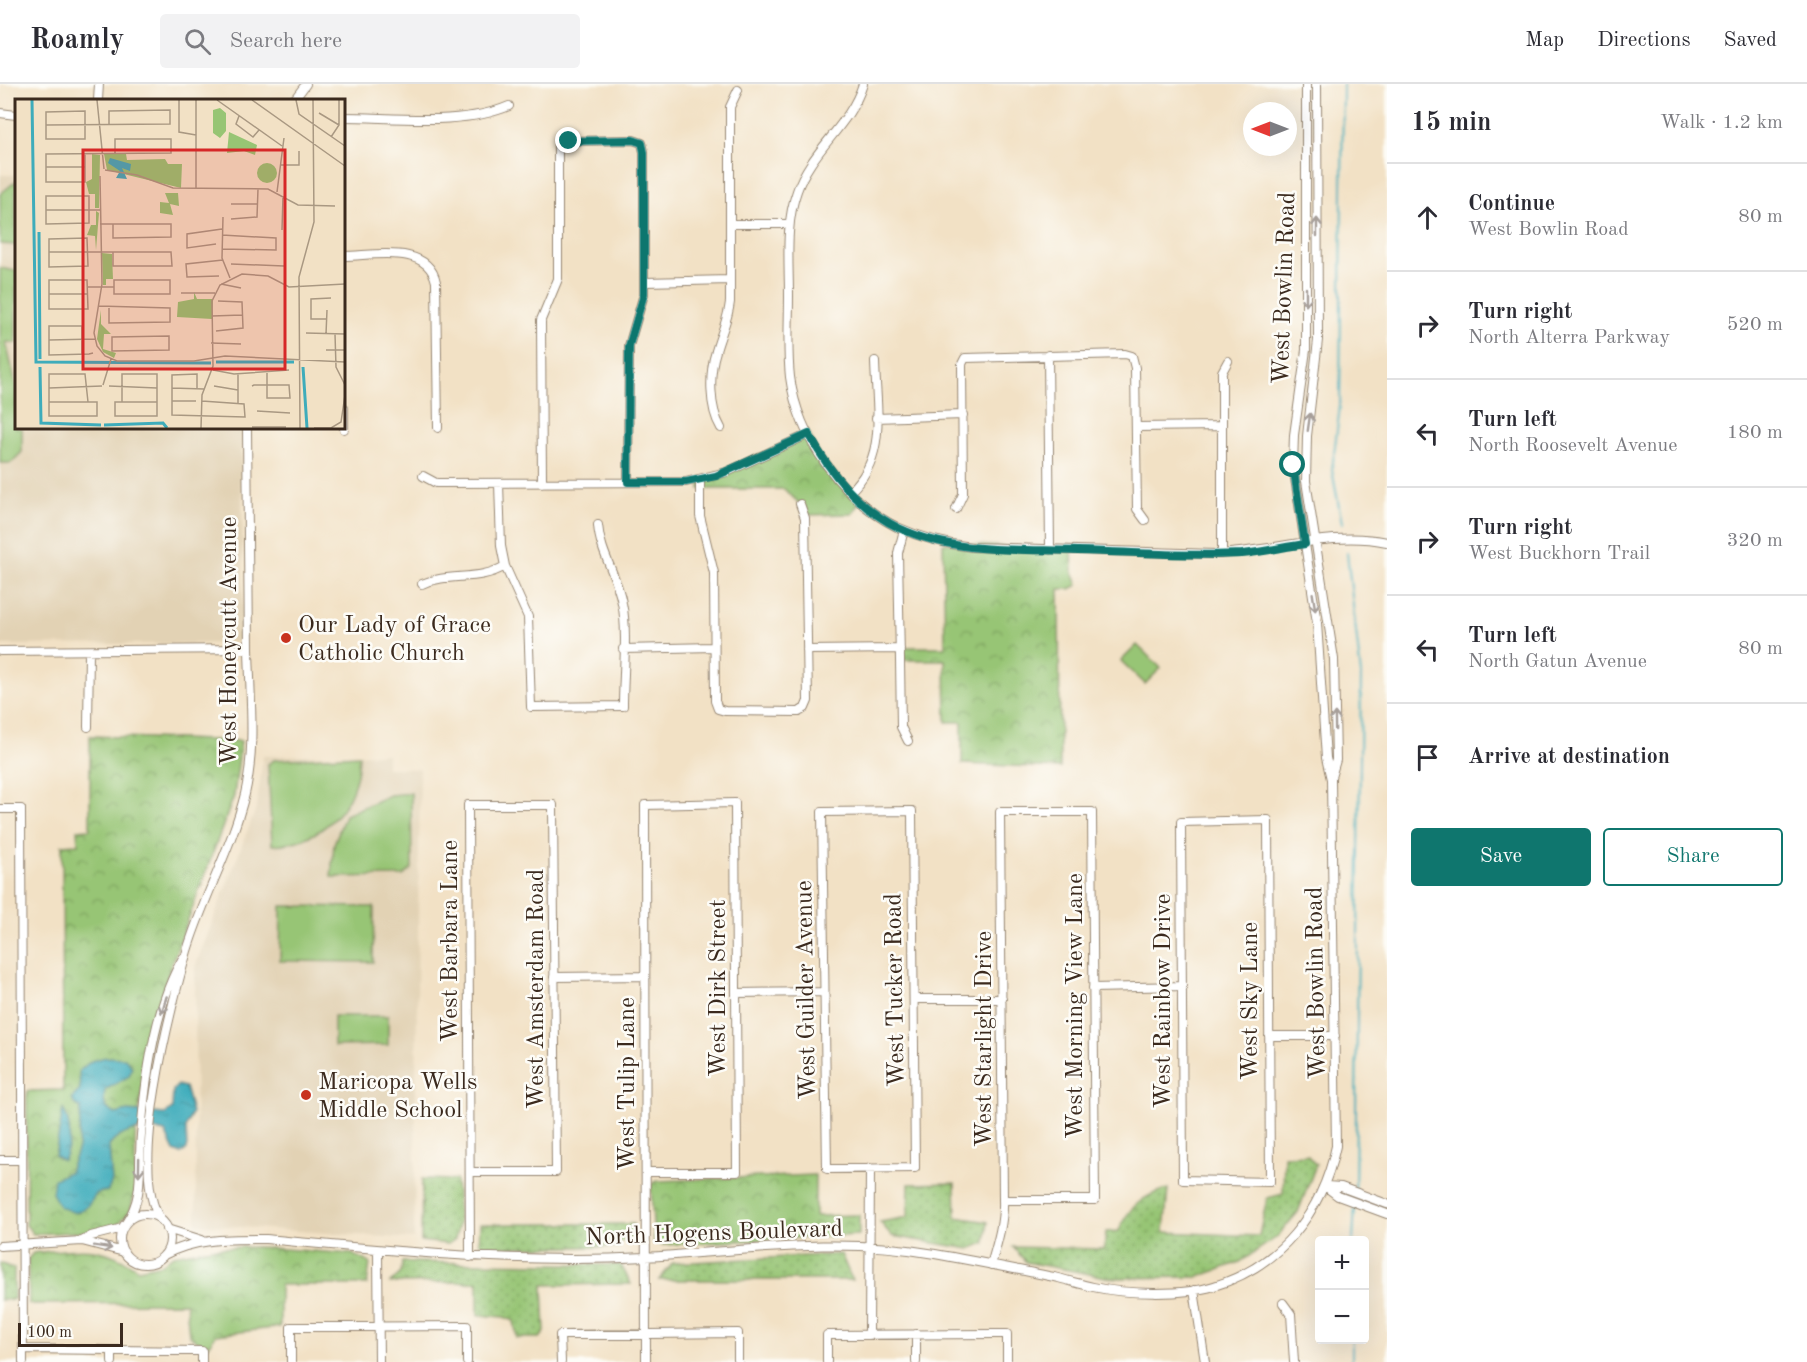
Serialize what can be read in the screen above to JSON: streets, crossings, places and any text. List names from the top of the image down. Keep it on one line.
{"streets":{"street":["West Bowlin Road","West Honeycutt Avenue","West Barbara Lane","West Dirk Street","West Amsterdam Road","West Guilder Avenue","West Tucker Road","West Rainbow Drive","West Sky Lane","West Morning View Lane","West Starlight Drive","West Tulip Lane","North Hogens Boulevard"]},"crossings":[["West Bowlin Road","North Hogens Boulevard"],["West Honeycutt Avenue","North Hogens Boulevard"],["West Barbara Lane","West Amsterdam Road"],["West Barbara Lane","North Hogens Boulevard"],["West Dirk Street","West Tulip Lane"],["West Guilder Avenue","West Tucker Road"],["West Rainbow Drive","West Sky Lane"],["West Morning View Lane","West Starlight Drive"],["West Starlight Drive","North Hogens Boulevard"],["West Tulip Lane","North Hogens Boulevard"]],"places":["Our Lady of Grace Catholic Church","Maricopa Wells Middle School"],"scale_bar":"100 m","north":"left","page":{"header":"Roamly","search":"Search here","nav":["Map","Directions","Saved"],"heading":["15 min","Walk · 1.2 km"],"list":[["Continue","West Bowlin Road","80 m"],["Turn right","North Alterra Parkway","520 m"],["Turn left","North Roosevelt Avenue","180 m"],["Turn right","West Buckhorn Trail","320 m"],["Turn left","North Gatun Avenue","80 m"],"Arrive at destination"],"buttons":["Save","Share"],"map_buttons":["+","−"],"scale":"100 m"}}
